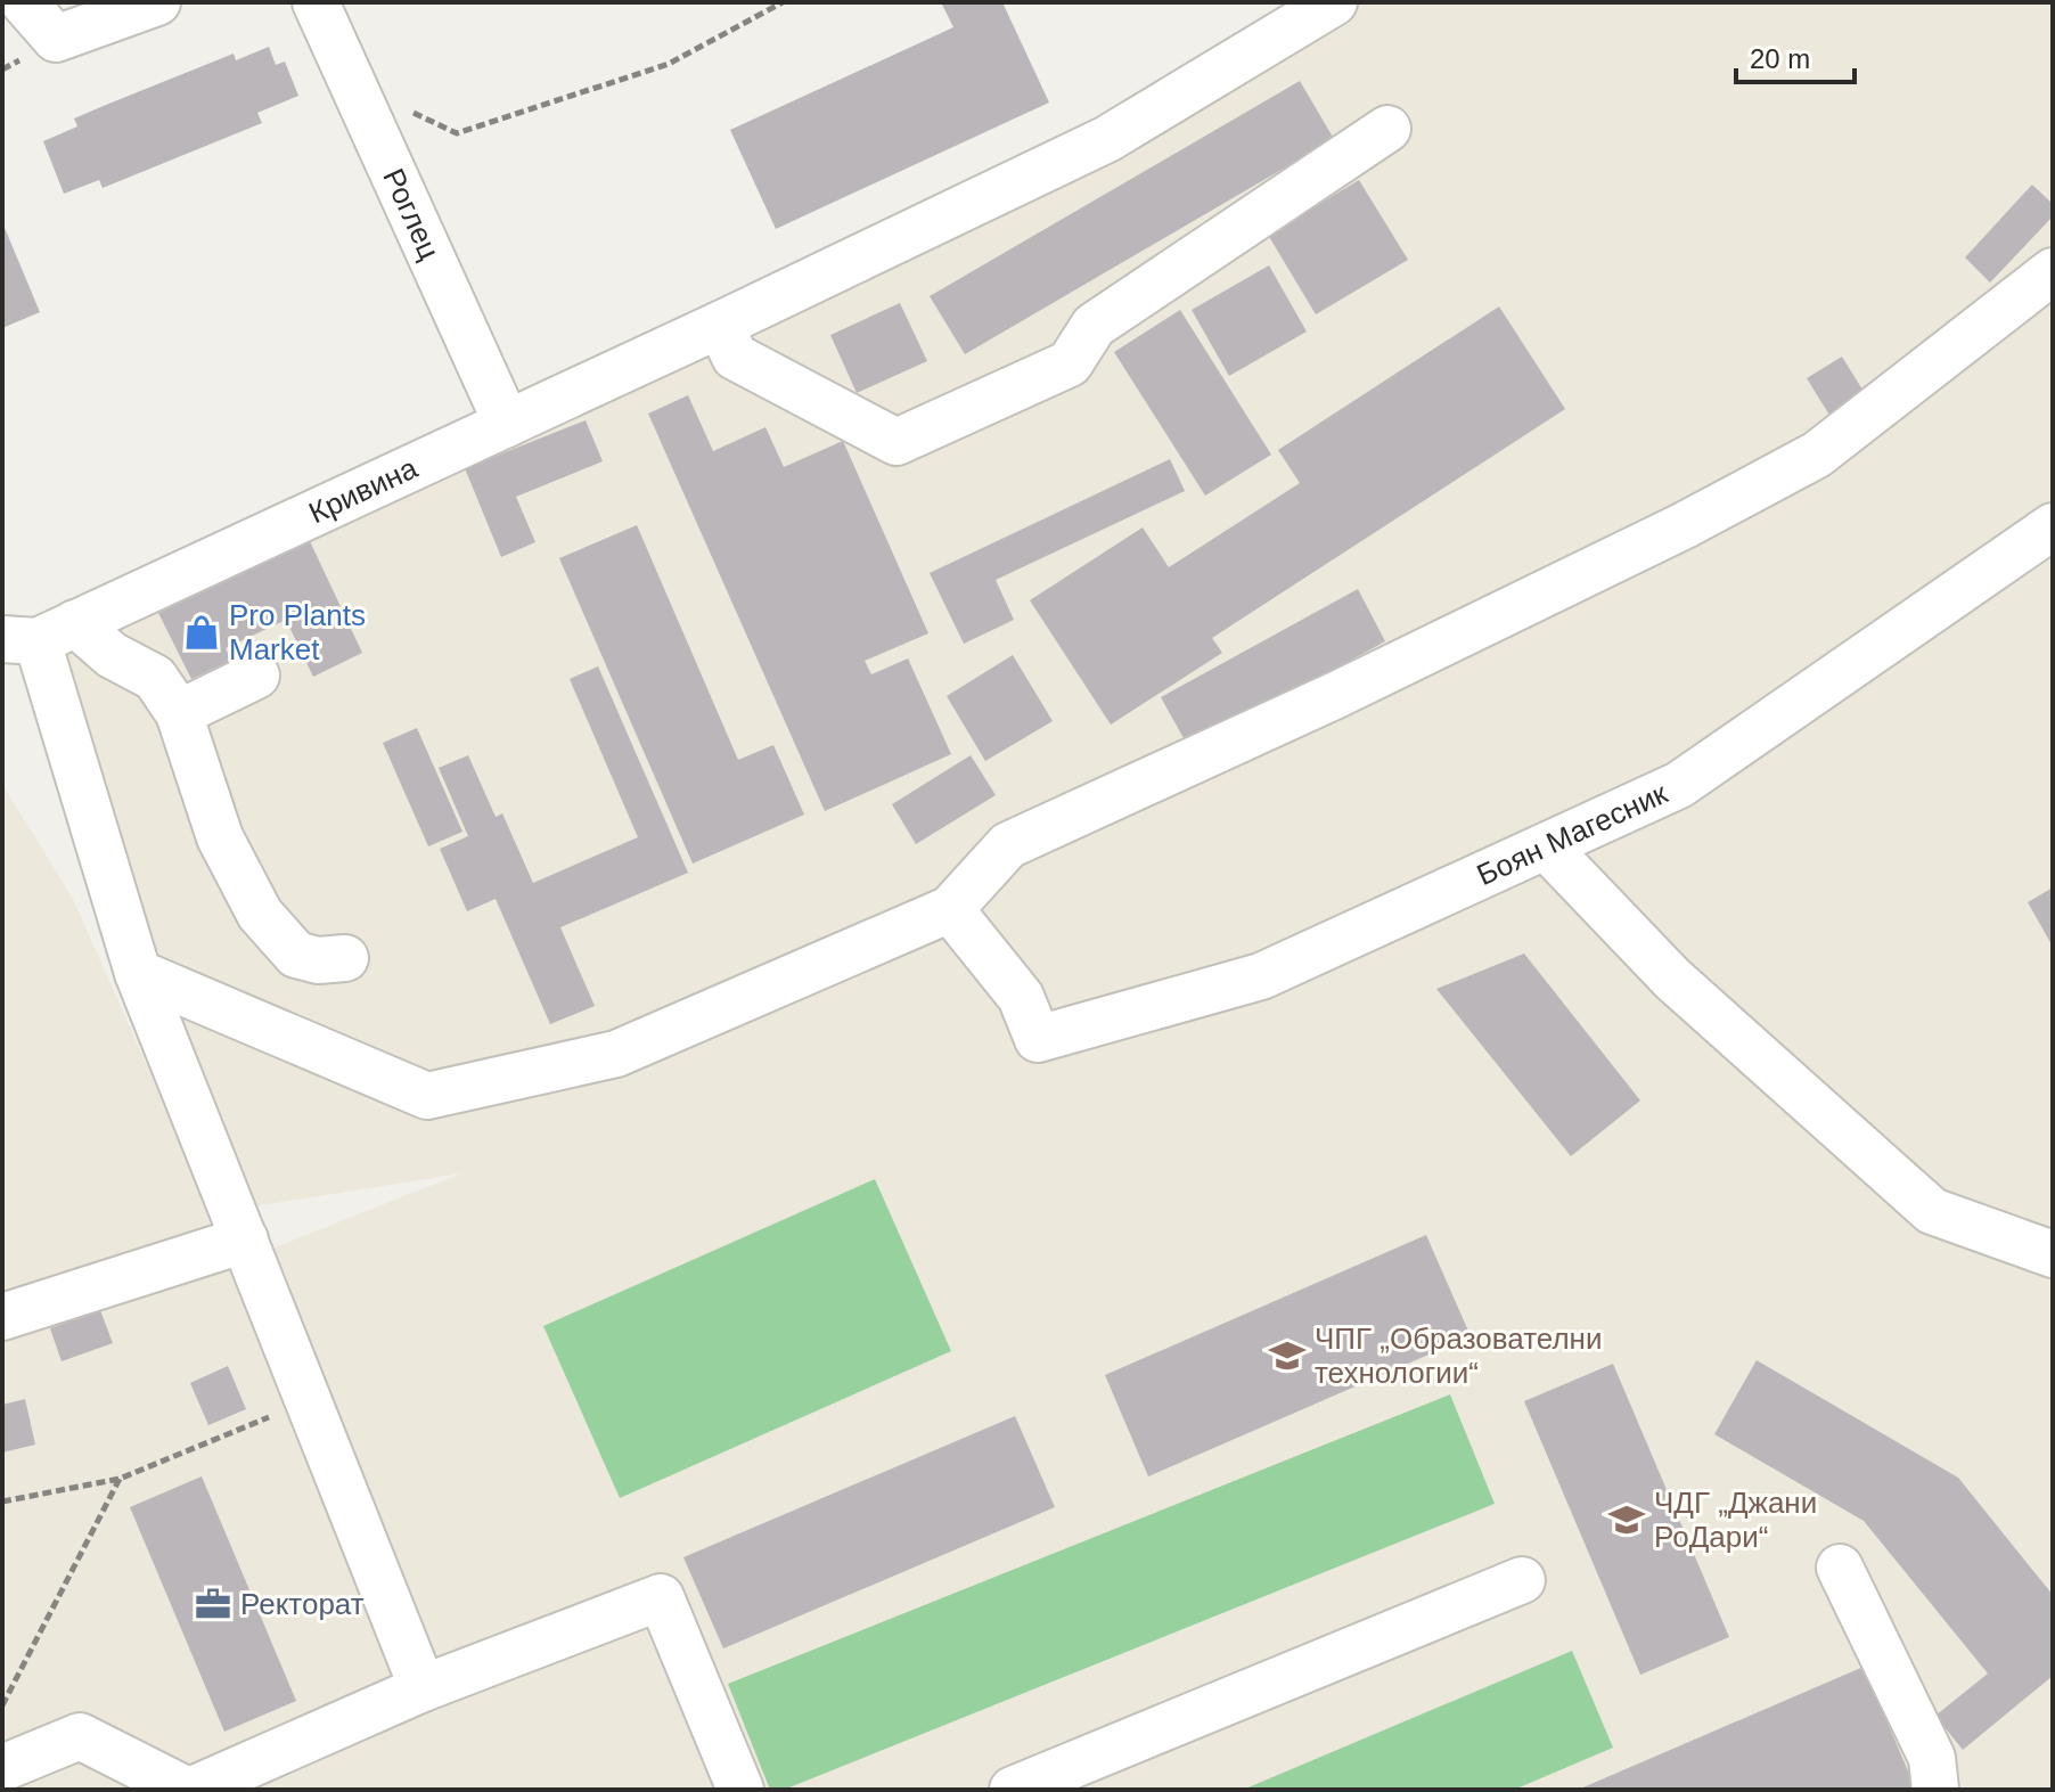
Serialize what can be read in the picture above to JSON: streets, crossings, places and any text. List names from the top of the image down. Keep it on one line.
{"streets":{"street":["Роглец","Кривина","Боян Магесник"]},"crossings":[["Роглец","Кривина"]],"places":{"shop":["Pro Plants Market"],"school or university":["ЧПГ „Образователни технологии“","ЧДГ „Джани РоДари“"],"office":["Ректорат"]},"scale_bar":"20 m"}
